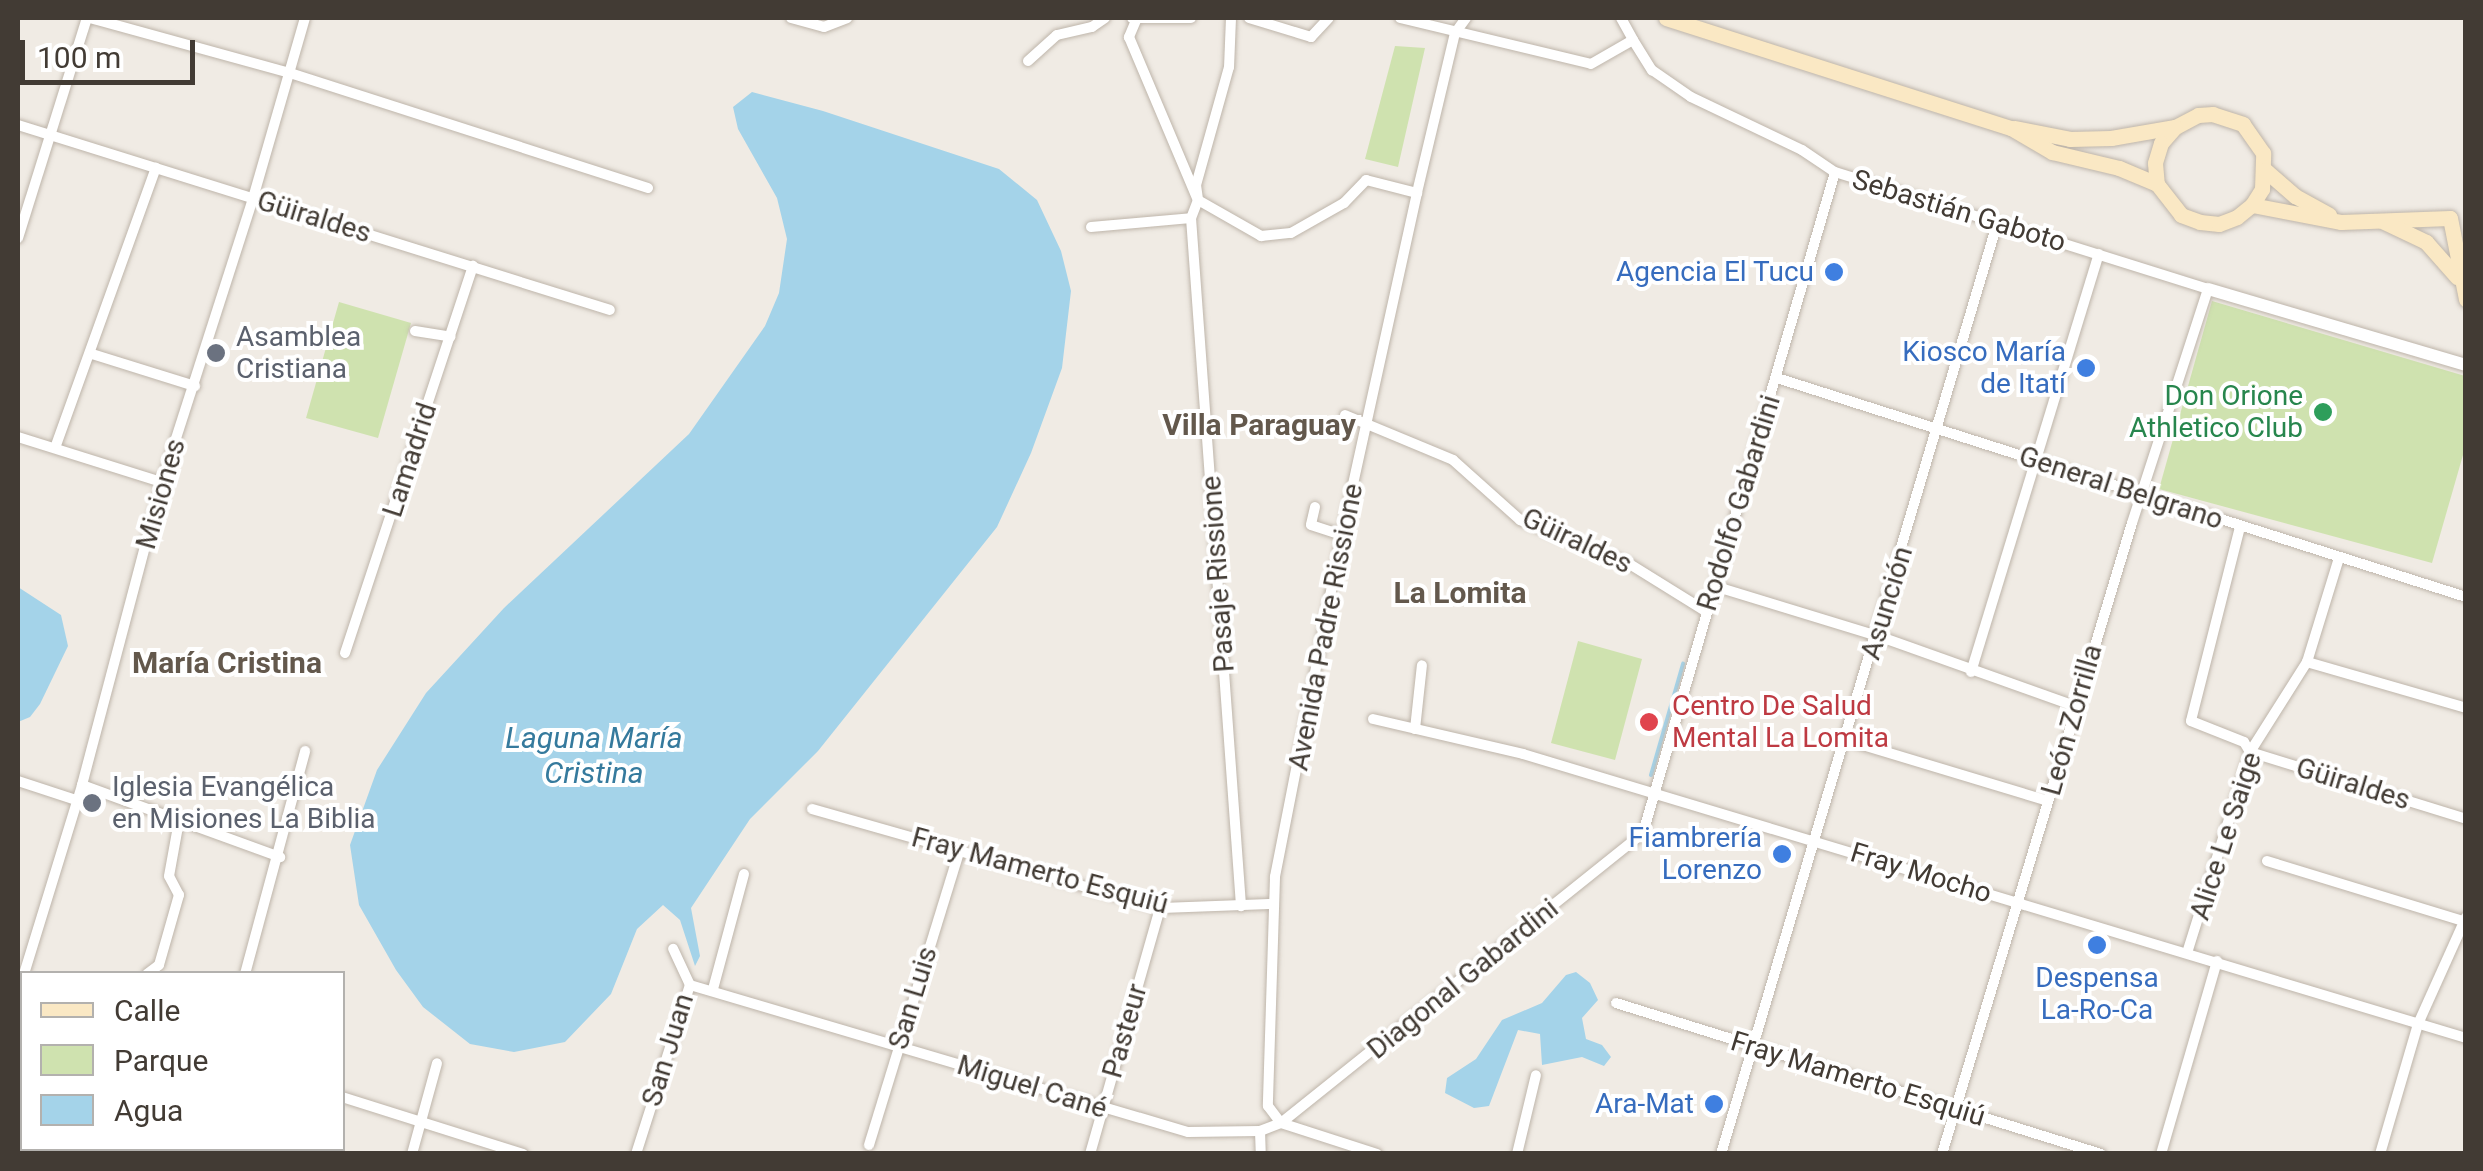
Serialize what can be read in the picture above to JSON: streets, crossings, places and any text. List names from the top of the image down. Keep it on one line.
{"streets":{"street":["Sebastián Gaboto","Güiraldes","Lamadrid","General Belgrano","Misiones","Rodolfo Gabardini","Pasaje Rissione","Asunción","Avenida Padre Rissione","León Zorrilla","Alice Le Saige","Fray Mamerto Esquiú","Fray Mocho","Diagonal Gabardini","San Luis","Pasteur","San Juan","Miguel Cané"]},"crossings":[["Sebastián Gaboto","Rodolfo Gabardini"],["Sebastián Gaboto","Asunción"],["Sebastián Gaboto","León Zorrilla"],["Güiraldes","Lamadrid"],["Güiraldes","General Belgrano"],["Güiraldes","Misiones"],["Güiraldes","Rodolfo Gabardini"],["Güiraldes","Avenida Padre Rissione"],["Güiraldes","Alice Le Saige"],["General Belgrano","Rodolfo Gabardini"],["General Belgrano","Asunción"],["General Belgrano","León Zorrilla"],["General Belgrano","Alice Le Saige"],["Rodolfo Gabardini","Fray Mocho"],["Rodolfo Gabardini","Diagonal Gabardini"],["Pasaje Rissione","Fray Mamerto Esquiú"],["Asunción","Fray Mamerto Esquiú"],["Asunción","Fray Mocho"],["Avenida Padre Rissione","Fray Mamerto Esquiú"],["Avenida Padre Rissione","Diagonal Gabardini"],["Avenida Padre Rissione","Miguel Cané"],["León Zorrilla","Fray Mamerto Esquiú"],["León Zorrilla","Fray Mocho"],["Alice Le Saige","Fray Mocho"],["Fray Mamerto Esquiú","San Luis"],["Fray Mamerto Esquiú","Pasteur"],["Diagonal Gabardini","Miguel Cané"],["San Luis","Miguel Cané"],["Pasteur","Miguel Cané"],["San Juan","Miguel Cané"]],"districts":["Villa Paraguay","La Lomita","María Cristina"],"water":["Laguna María Cristina"],"places":["Agencia El Tucu","Asamblea Cristiana","Kiosco María de Itatí","Don Orione Athletico Club","Centro De Salud Mental La Lomita","Iglesia Evangélica en Misiones La Biblia","Fiambrería Lorenzo","Despensa La-Ro-Ca","Ara-Mat"],"legend":["Calle","Parque","Agua"],"scale_bar":"100 m"}
